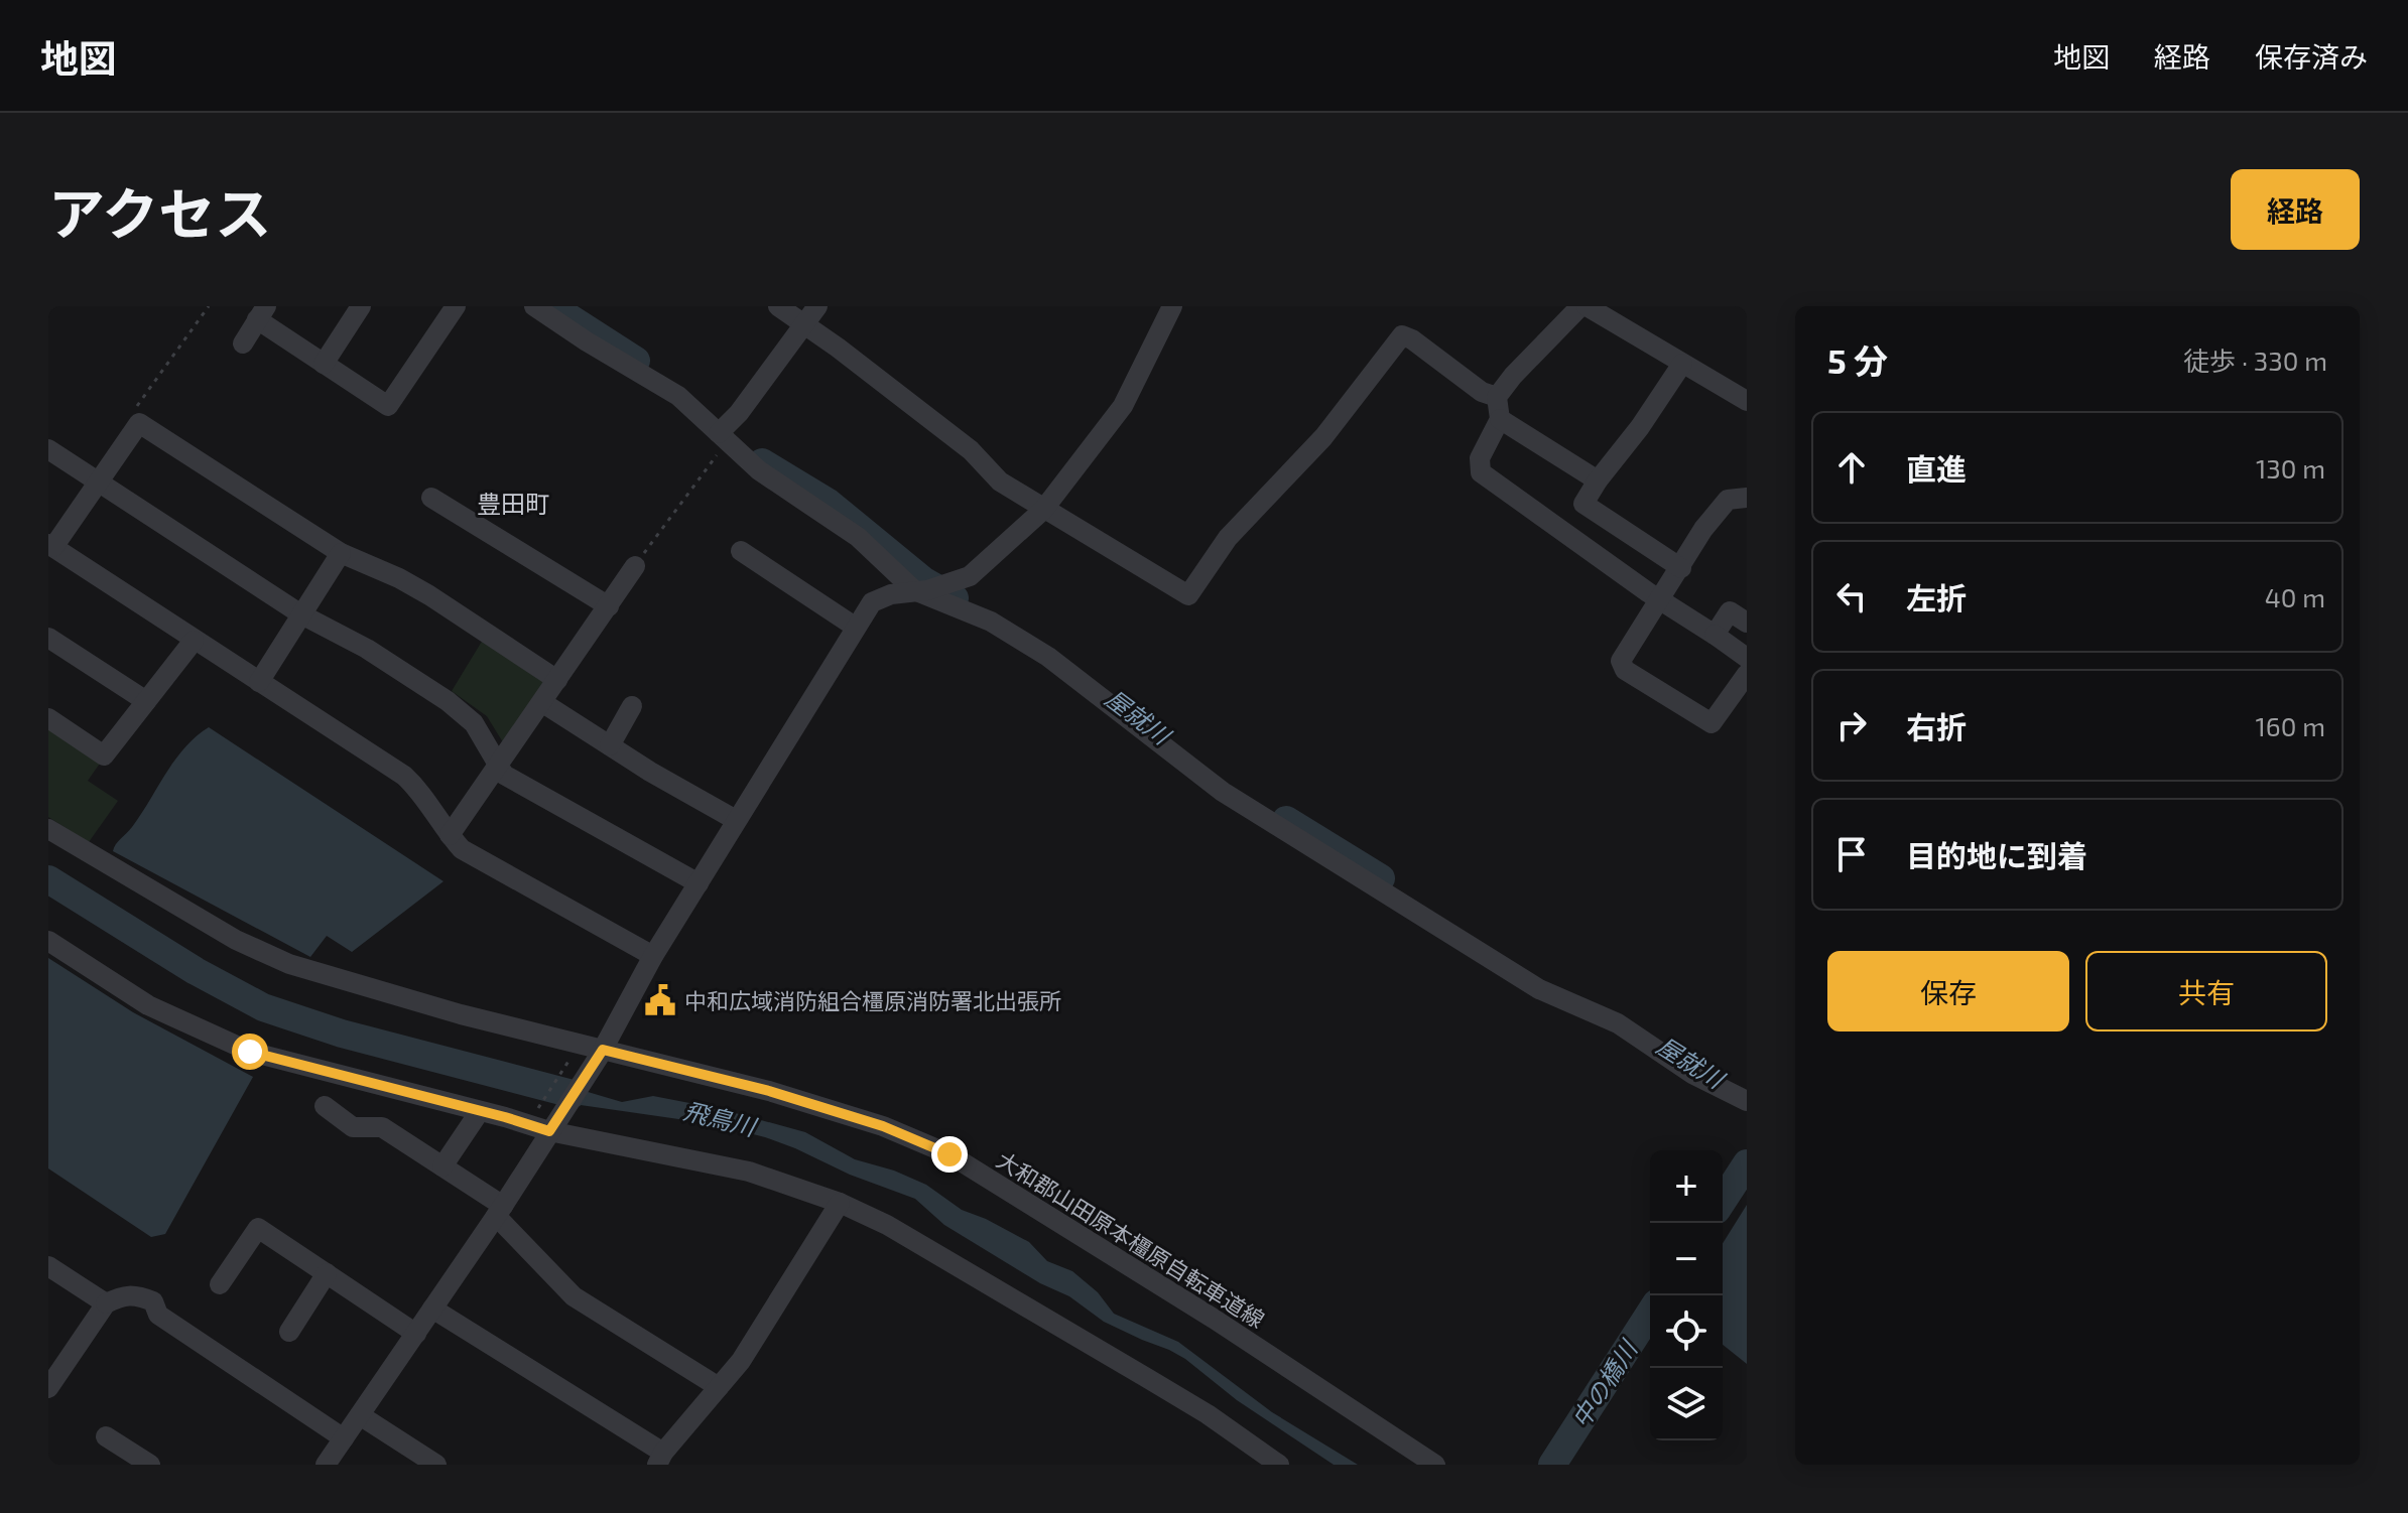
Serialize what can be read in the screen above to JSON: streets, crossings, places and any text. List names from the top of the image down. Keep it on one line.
{"streets":{"street":["大和郡山田原本橿原自転車道線"]},"districts":["豊田町"],"water":["屋就川","飛鳥川","中の橋川"],"places":{"public building":["中和広域消防組合橿原消防署北出張所"]},"page":{"header":"地図","nav":["地図","経路","保存済み"],"title":"アクセス","buttons":["経路",["保存","共有"]],"heading":["5 分","徒歩 · 330 m"],"list":[["直進","130 m"],["左折","40 m"],["右折","160 m"],"目的地に到着"],"map_buttons":["+","−"]}}
